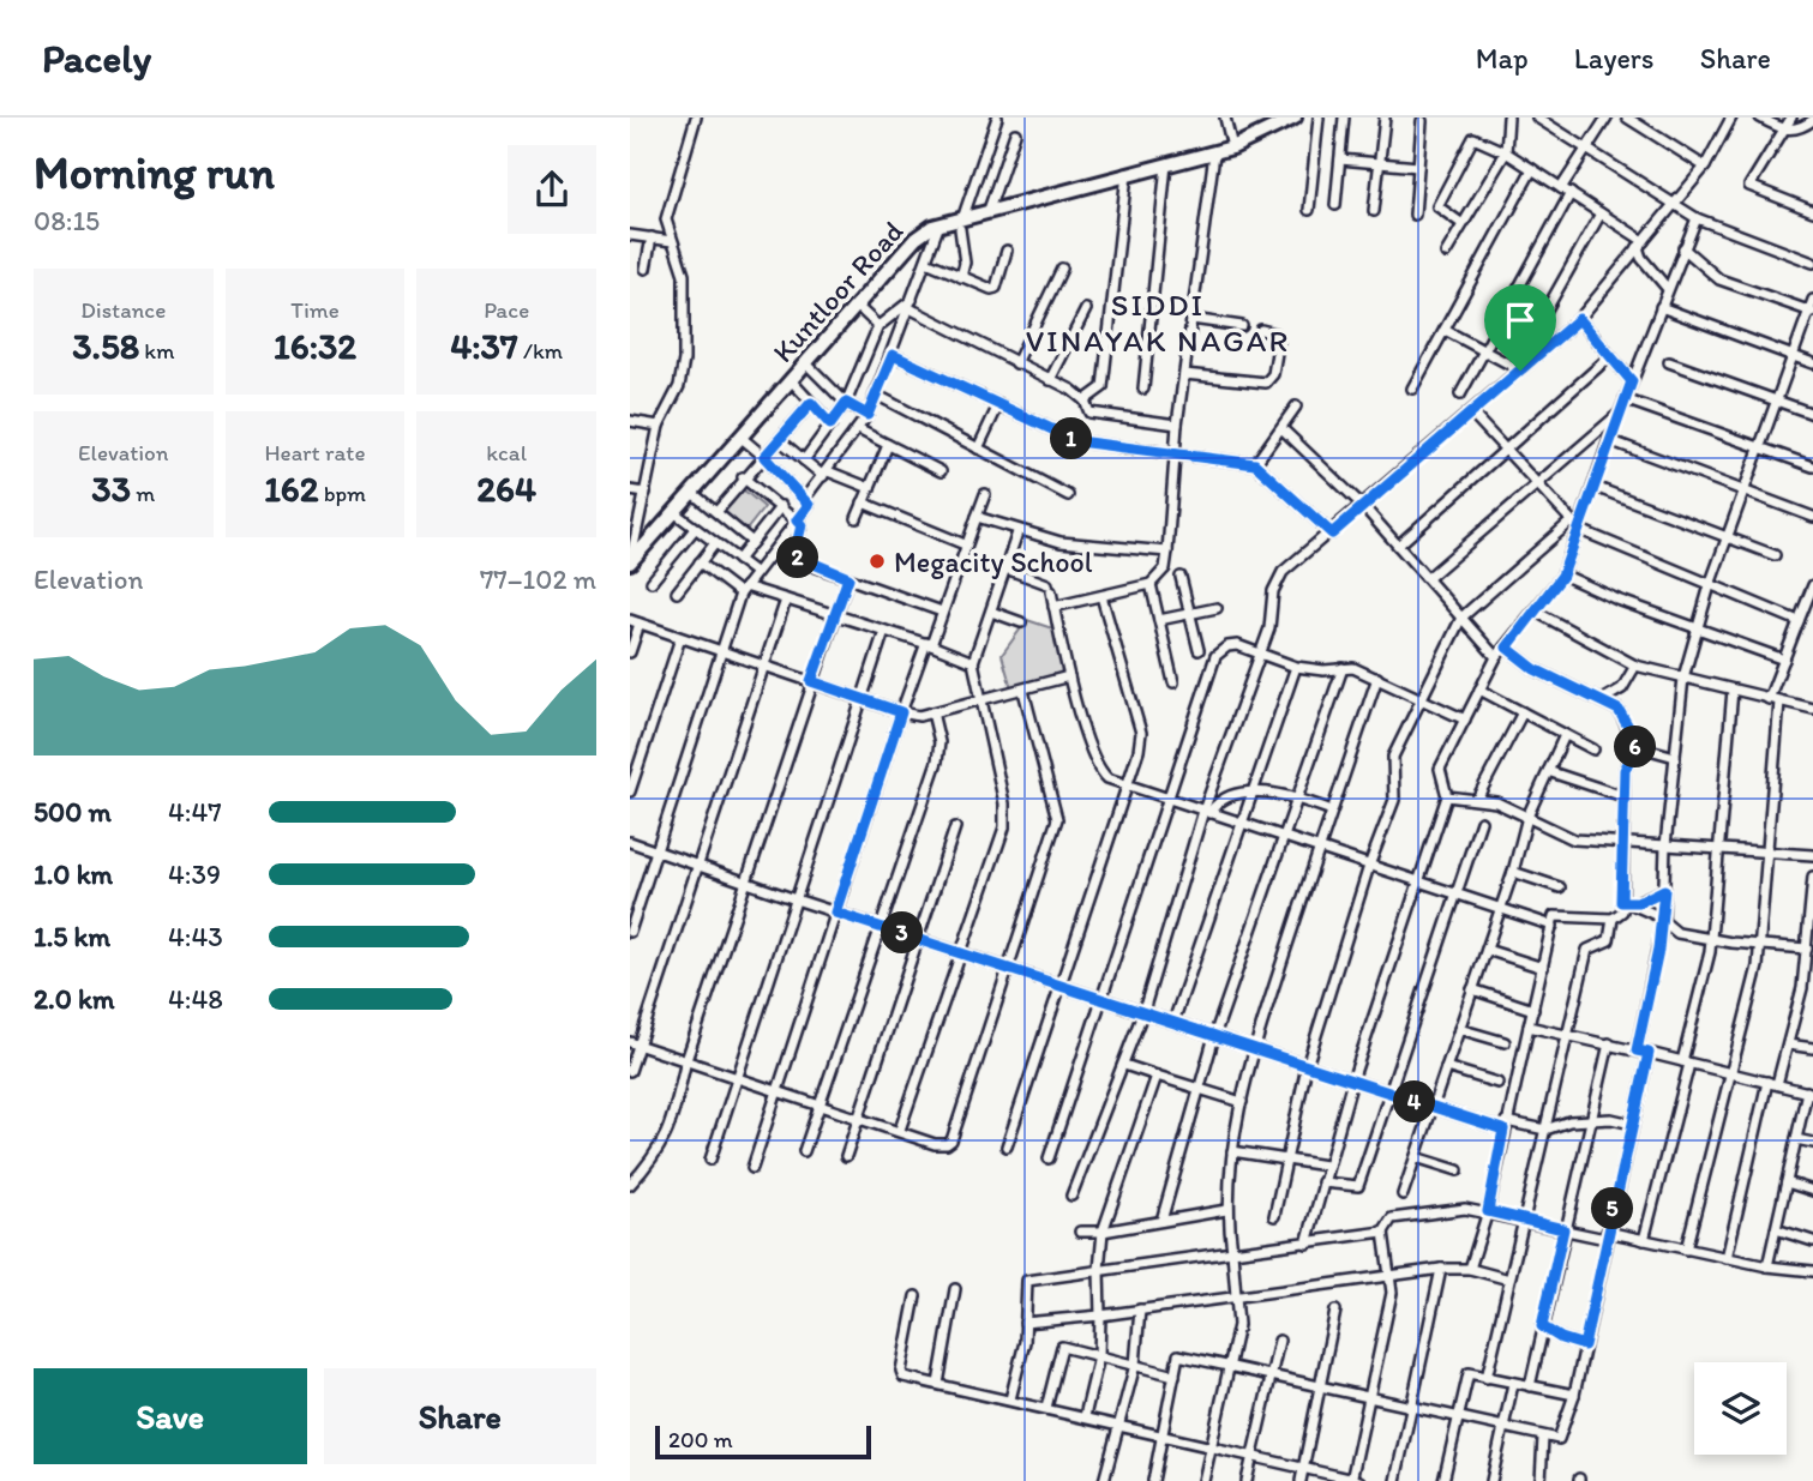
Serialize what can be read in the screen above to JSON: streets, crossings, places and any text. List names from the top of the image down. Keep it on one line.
{"streets":{"street":["Kuntloor Road"]},"districts":["SIDDI VINAYAK NAGAR"],"places":["Megacity School"],"scale_bar":"200 m","page":{"header":"Pacely","nav":["Map","Layers","Share"],"heading":["Morning run","08:15"],"stats":[["Distance","3.58 km"],["Time","16:32"],["Pace","4:37 /km"],["Elevation","33 m"],["Heart rate","162 bpm"],["kcal","264"]],"pins":["1","2","6","3","4","5"],"chart":["Elevation","77–102 m"],"list":[{"name":"500 m","note":"4:47"},{"name":"1.0 km","note":"4:39"},{"name":"1.5 km","note":"4:43"},{"name":"2.0 km","note":"4:48"}],"buttons":["Save","Share"],"scale":"200 m"}}
